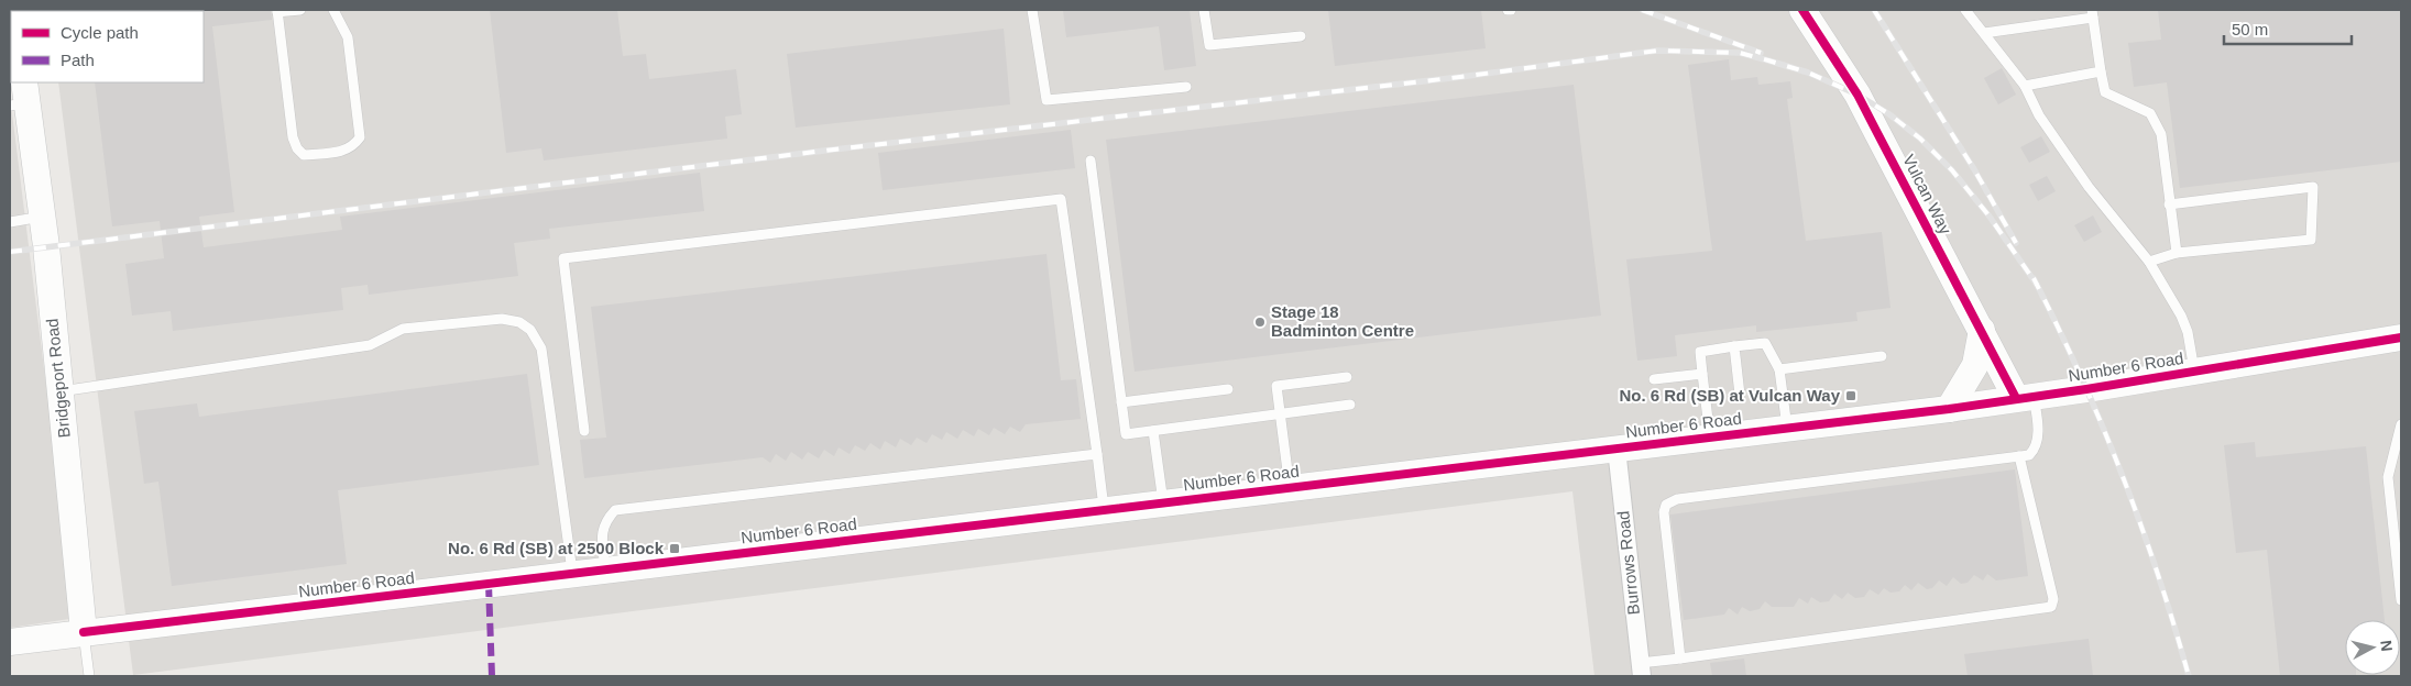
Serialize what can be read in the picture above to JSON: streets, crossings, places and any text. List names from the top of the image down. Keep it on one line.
{"streets":{"street":["Vulcan Way","Number 6 Road","Bridgeport Road","Burrows Road"]},"crossings":[["Vulcan Way","Number 6 Road"],["Number 6 Road","Bridgeport Road"],["Number 6 Road","Burrows Road"]],"places":{"other":["Stage 18 Badminton Centre"],"transit":["No. 6 Rd (SB) at Vulcan Way","No. 6 Rd (SB) at 2500 Block"]},"legend":["Cycle path","Path"],"scale_bar":"50 m","north":"right"}
